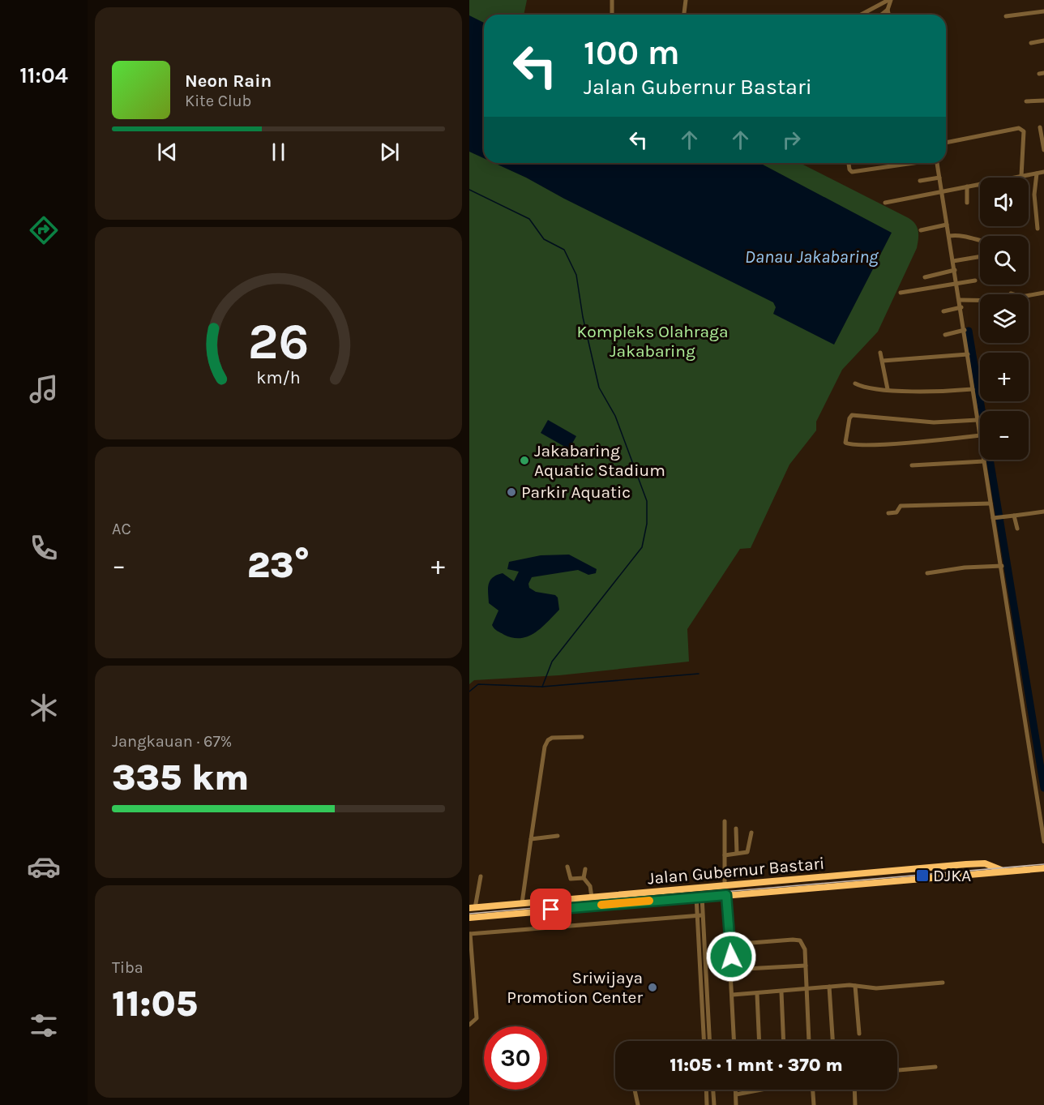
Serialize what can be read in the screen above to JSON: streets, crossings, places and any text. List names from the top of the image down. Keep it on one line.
{"streets":{"highway":["Jalan Gubernur Bastari"]},"water":["Danau Jakabaring"],"parks":["Kompleks Olahraga Jakabaring"],"places":{"other":["Jakabaring Aquatic Stadium","Parkir Aquatic","Sriwijaya Promotion Center"],"transit":["DJKA"]},"page":{"tabs":"11:04","turn":["100 m","Jalan Gubernur Bastari"],"song":["Neon Rain","Kite Club"],"map_buttons":["+","−"],"tile":["AC",["Jangkauan · 67%","335 km"],["Tiba","11:05"]],"heat":["−","23°","+"],"limit":"30","trip":"11:05 · 1 mnt · 370 m","gauge":["26","km/h"]}}
